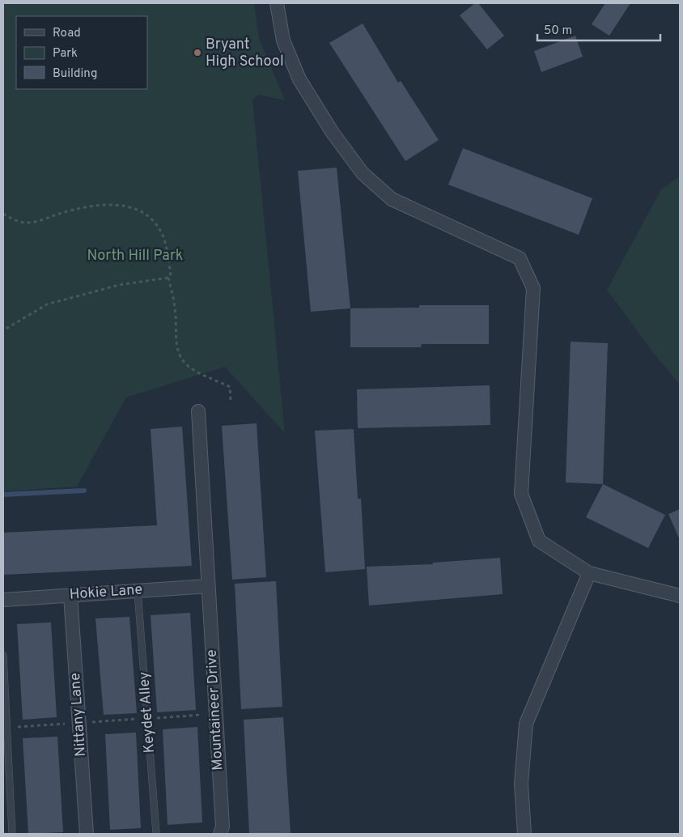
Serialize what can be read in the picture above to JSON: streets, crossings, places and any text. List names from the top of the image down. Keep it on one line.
{"streets":{"street":["Hokie Lane","Mountaineer Drive","Nittany Lane"],"lane":["Keydet Alley"]},"crossings":[["Hokie Lane","Mountaineer Drive"],["Hokie Lane","Keydet Alley"],["Hokie Lane","Nittany Lane"]],"parks":["North Hill Park"],"places":["Bryant High School"],"legend":["Road","Park","Building"],"scale_bar":"50 m"}
